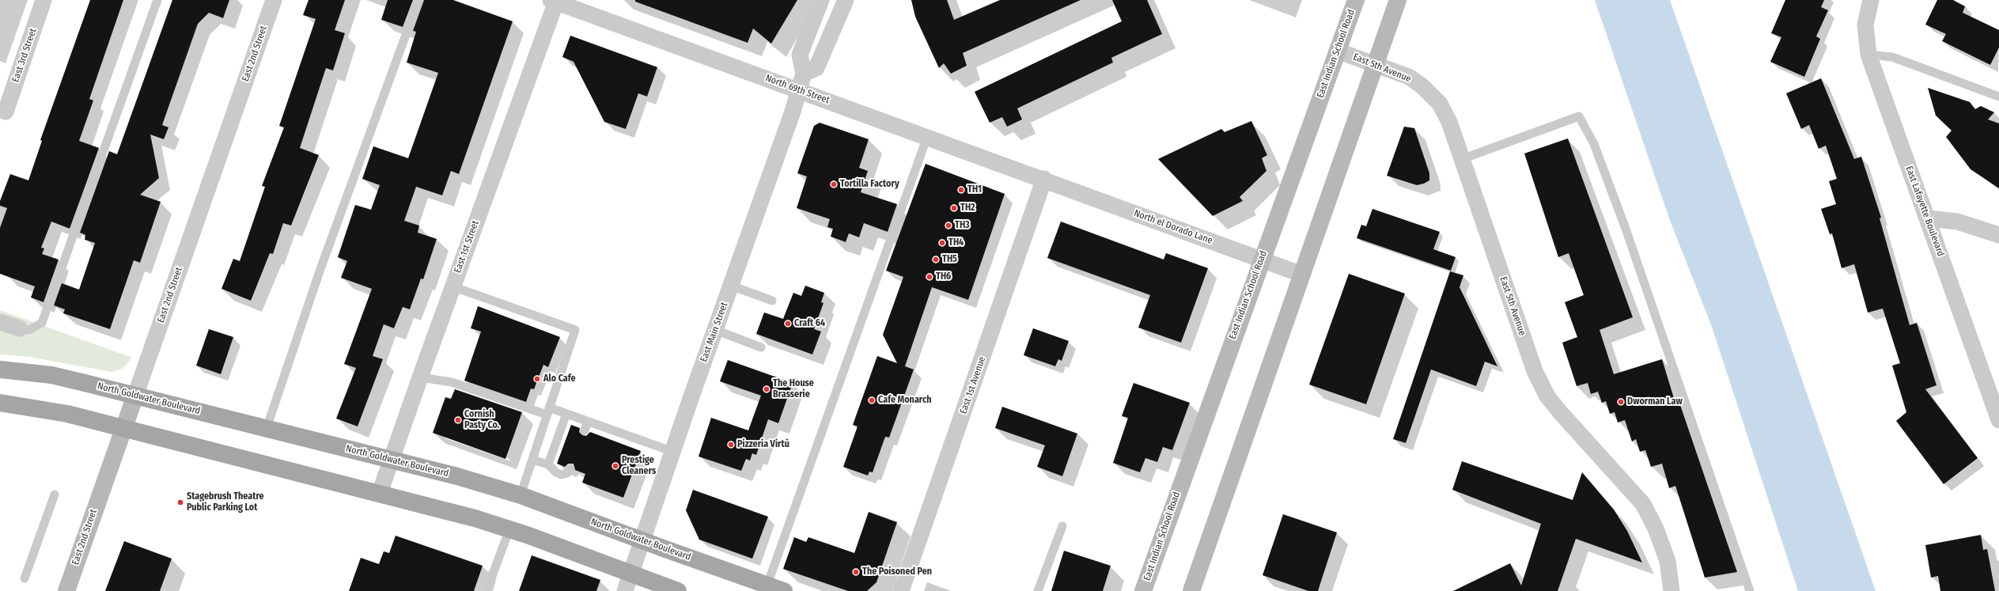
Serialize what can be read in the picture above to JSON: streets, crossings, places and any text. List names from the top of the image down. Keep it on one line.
{"streets":{"main road":["East 2nd Street","East Indian School Road","North Goldwater Boulevard"],"street":["East 3rd Street","East 5th Avenue","North 69th Street","East Lafayette Boulevard","North el Dorado Lane","East 1st Street","East Main Street","East 1st Avenue"]},"crossings":[["East 2nd Street","North Goldwater Boulevard"],["East Indian School Road","East 5th Avenue"],["East Indian School Road","North el Dorado Lane"],["North 69th Street","North el Dorado Lane"],["North 69th Street","East 1st Street"],["North 69th Street","East Main Street"],["North 69th Street","East 1st Avenue"],["North el Dorado Lane","East 1st Avenue"],["East 1st Street","North Goldwater Boulevard"],["East Main Street","North Goldwater Boulevard"]],"places":["Tortilla Factory","TH1","TH2","TH3","TH4","TH5","TH6","Craft 64","Alo Cafe","The House Brasserie","Cafe Monarch","Dworman Law","Cornish Pasty Co.","Pizzeria Virtù","Prestige Cleaners","Stagebrush Theatre Public Parking Lot","The Poisoned Pen"]}
